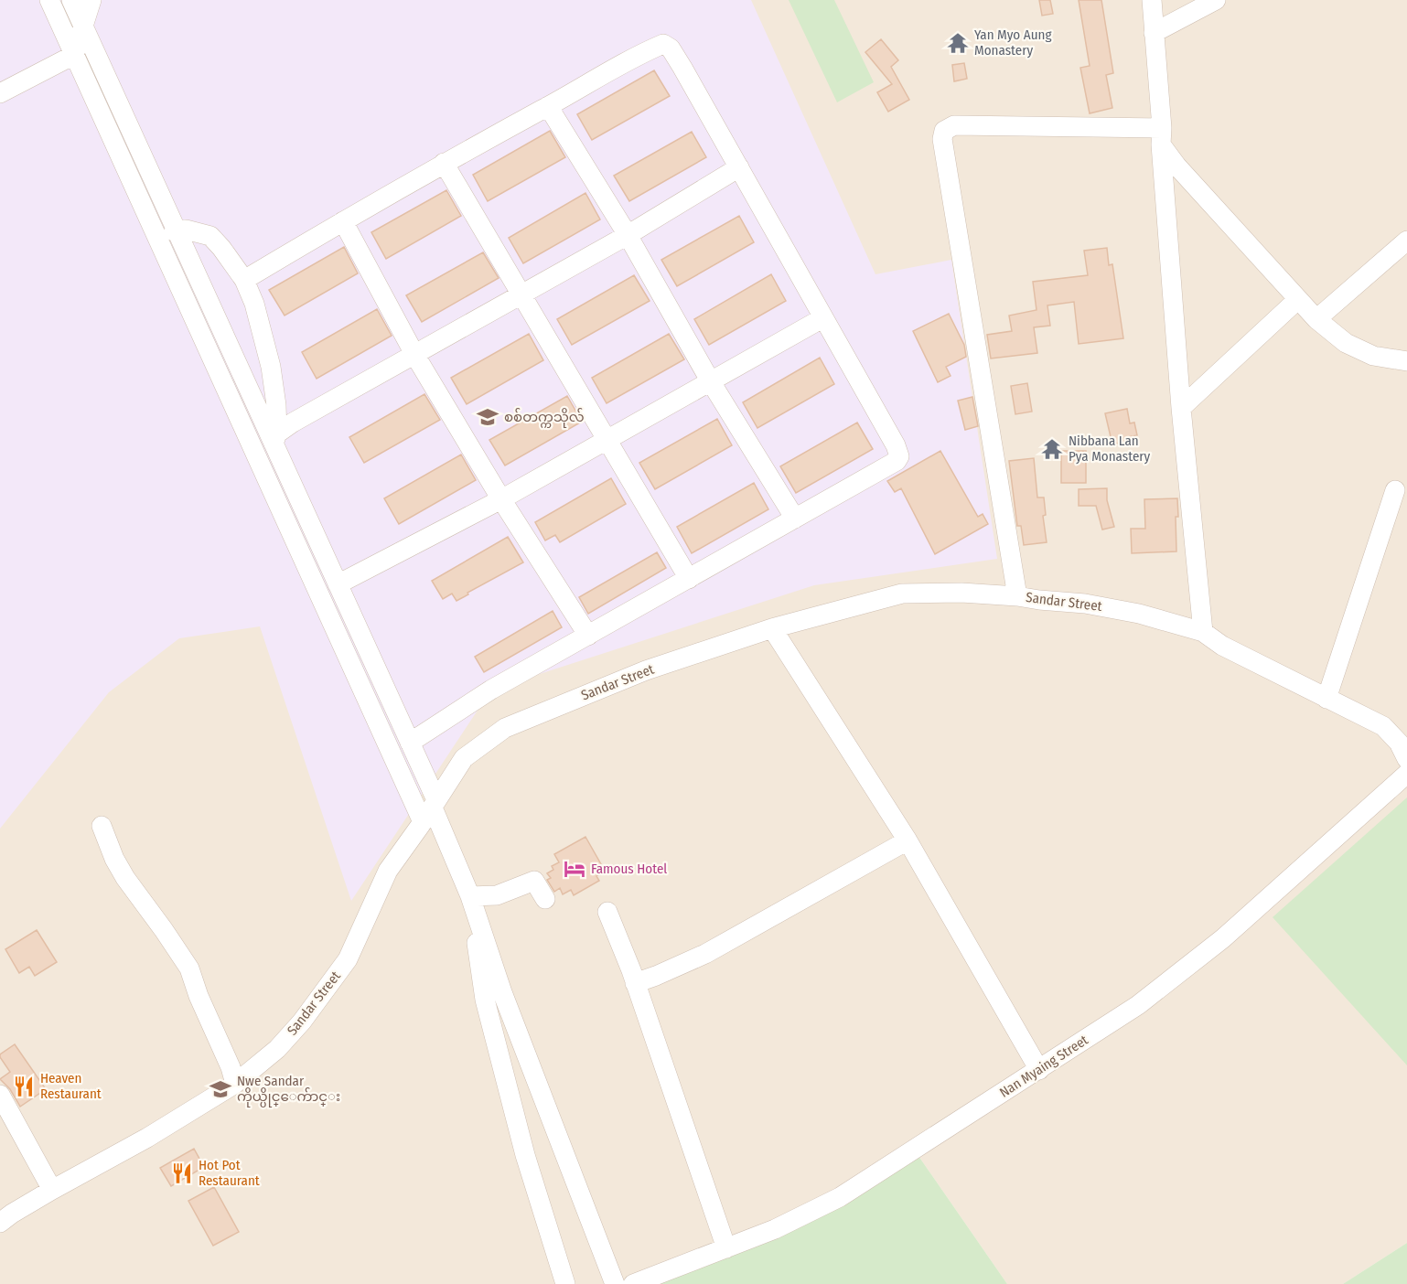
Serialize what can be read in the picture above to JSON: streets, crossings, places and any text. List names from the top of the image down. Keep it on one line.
{"streets":{"street":["Sandar Street","Nan Myaing Street"]},"places":{"temple":["Yan Myo Aung Monastery","Nibbana Lan Pya Monastery"],"school or university":["စစ်‌တက္ကသိုလ်","Nwe Sandar ကိုယ္ပိုင္ေက်ာင္း"],"hotel":["Famous Hotel"],"restaurant":["Heaven Restaurant","Hot Pot Restaurant"]}}
